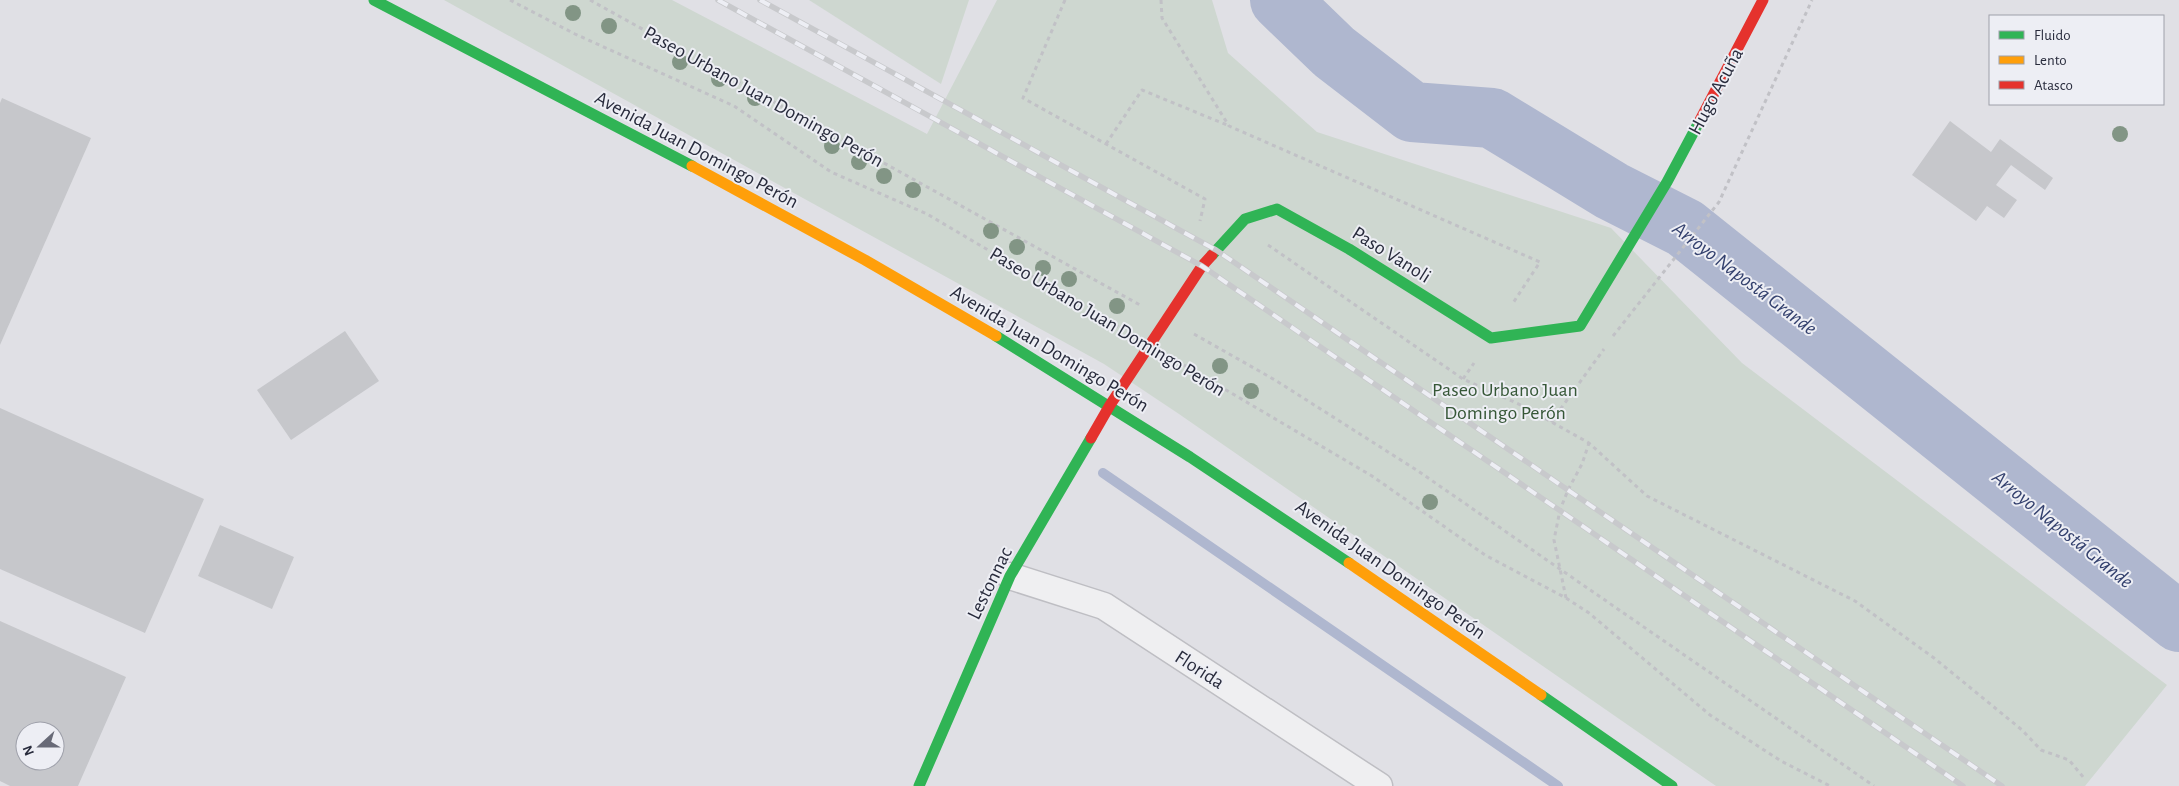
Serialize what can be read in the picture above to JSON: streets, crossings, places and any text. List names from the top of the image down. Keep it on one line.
{"streets":{"main road":["Hugo Acuña","Avenida Juan Domingo Perón","Paso Vanoli","Lestonnac"],"street":["Florida"],"path":["Paseo Urbano Juan Domingo Perón"]},"crossings":[["Hugo Acuña","Paso Vanoli"],["Paseo Urbano Juan Domingo Perón","Paso Vanoli"],["Avenida Juan Domingo Perón","Paso Vanoli"],["Avenida Juan Domingo Perón","Lestonnac"],["Paso Vanoli","Lestonnac"],["Lestonnac","Florida"]],"water":["Arroyo Napostá Grande"],"parks":["Paseo Urbano Juan Domingo Perón"],"legend":["Fluido","Lento","Atasco"],"north":"left"}
